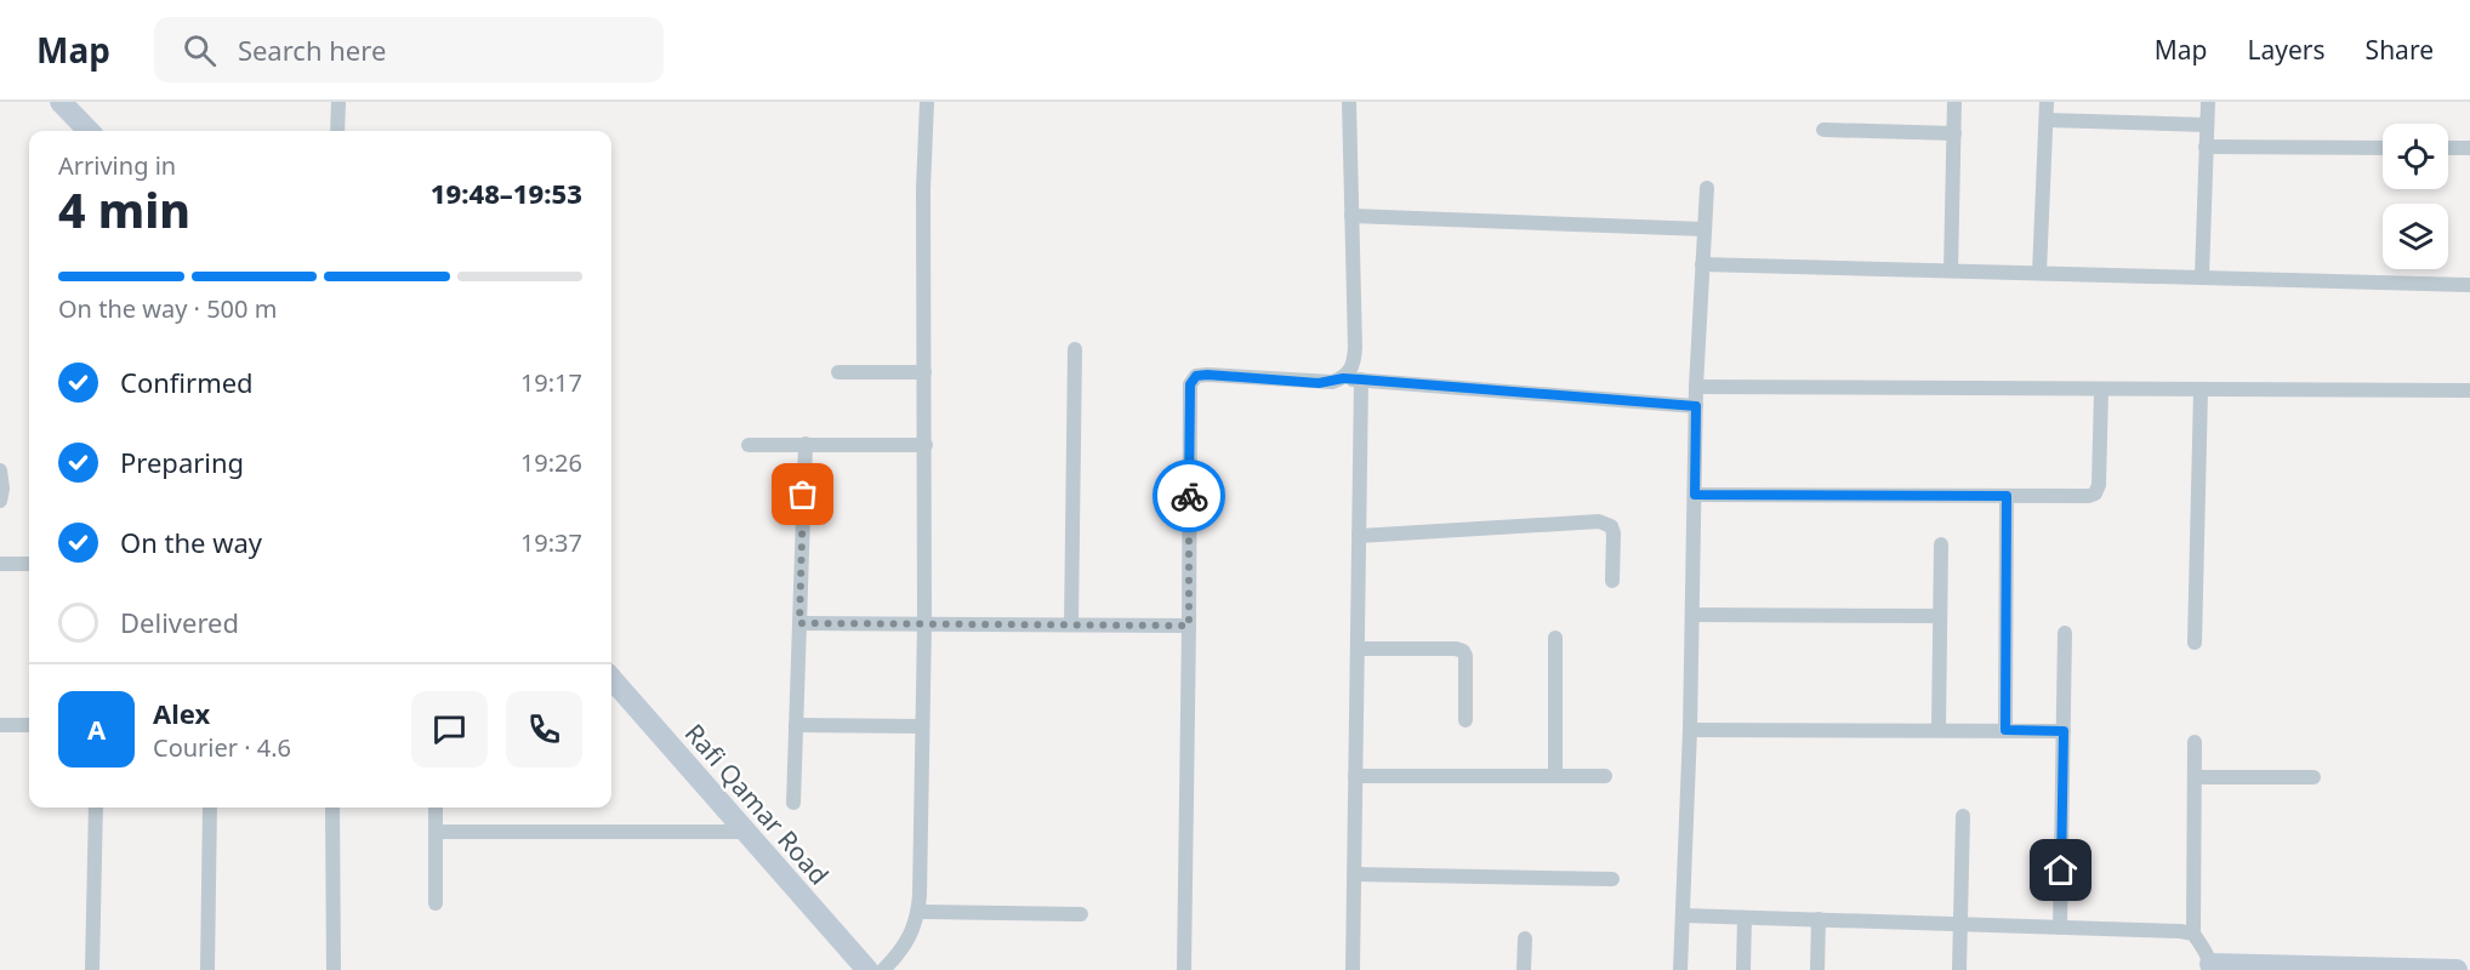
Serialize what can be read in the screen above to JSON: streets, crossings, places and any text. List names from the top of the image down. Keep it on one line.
{"streets":{"street":["Rafi Qamar Road"]},"page":{"header":"Map","search":"Search here","nav":["Map","Layers","Share"],"heading":["4 min","Arriving in","19:48–19:53"],"panel":["Alex","Courier · 4.6"],"bar":"On the way · 500 m","list":[["Confirmed","19:17"],["Preparing","19:26"],["On the way","19:37"],"Delivered"],"round":"A"}}
